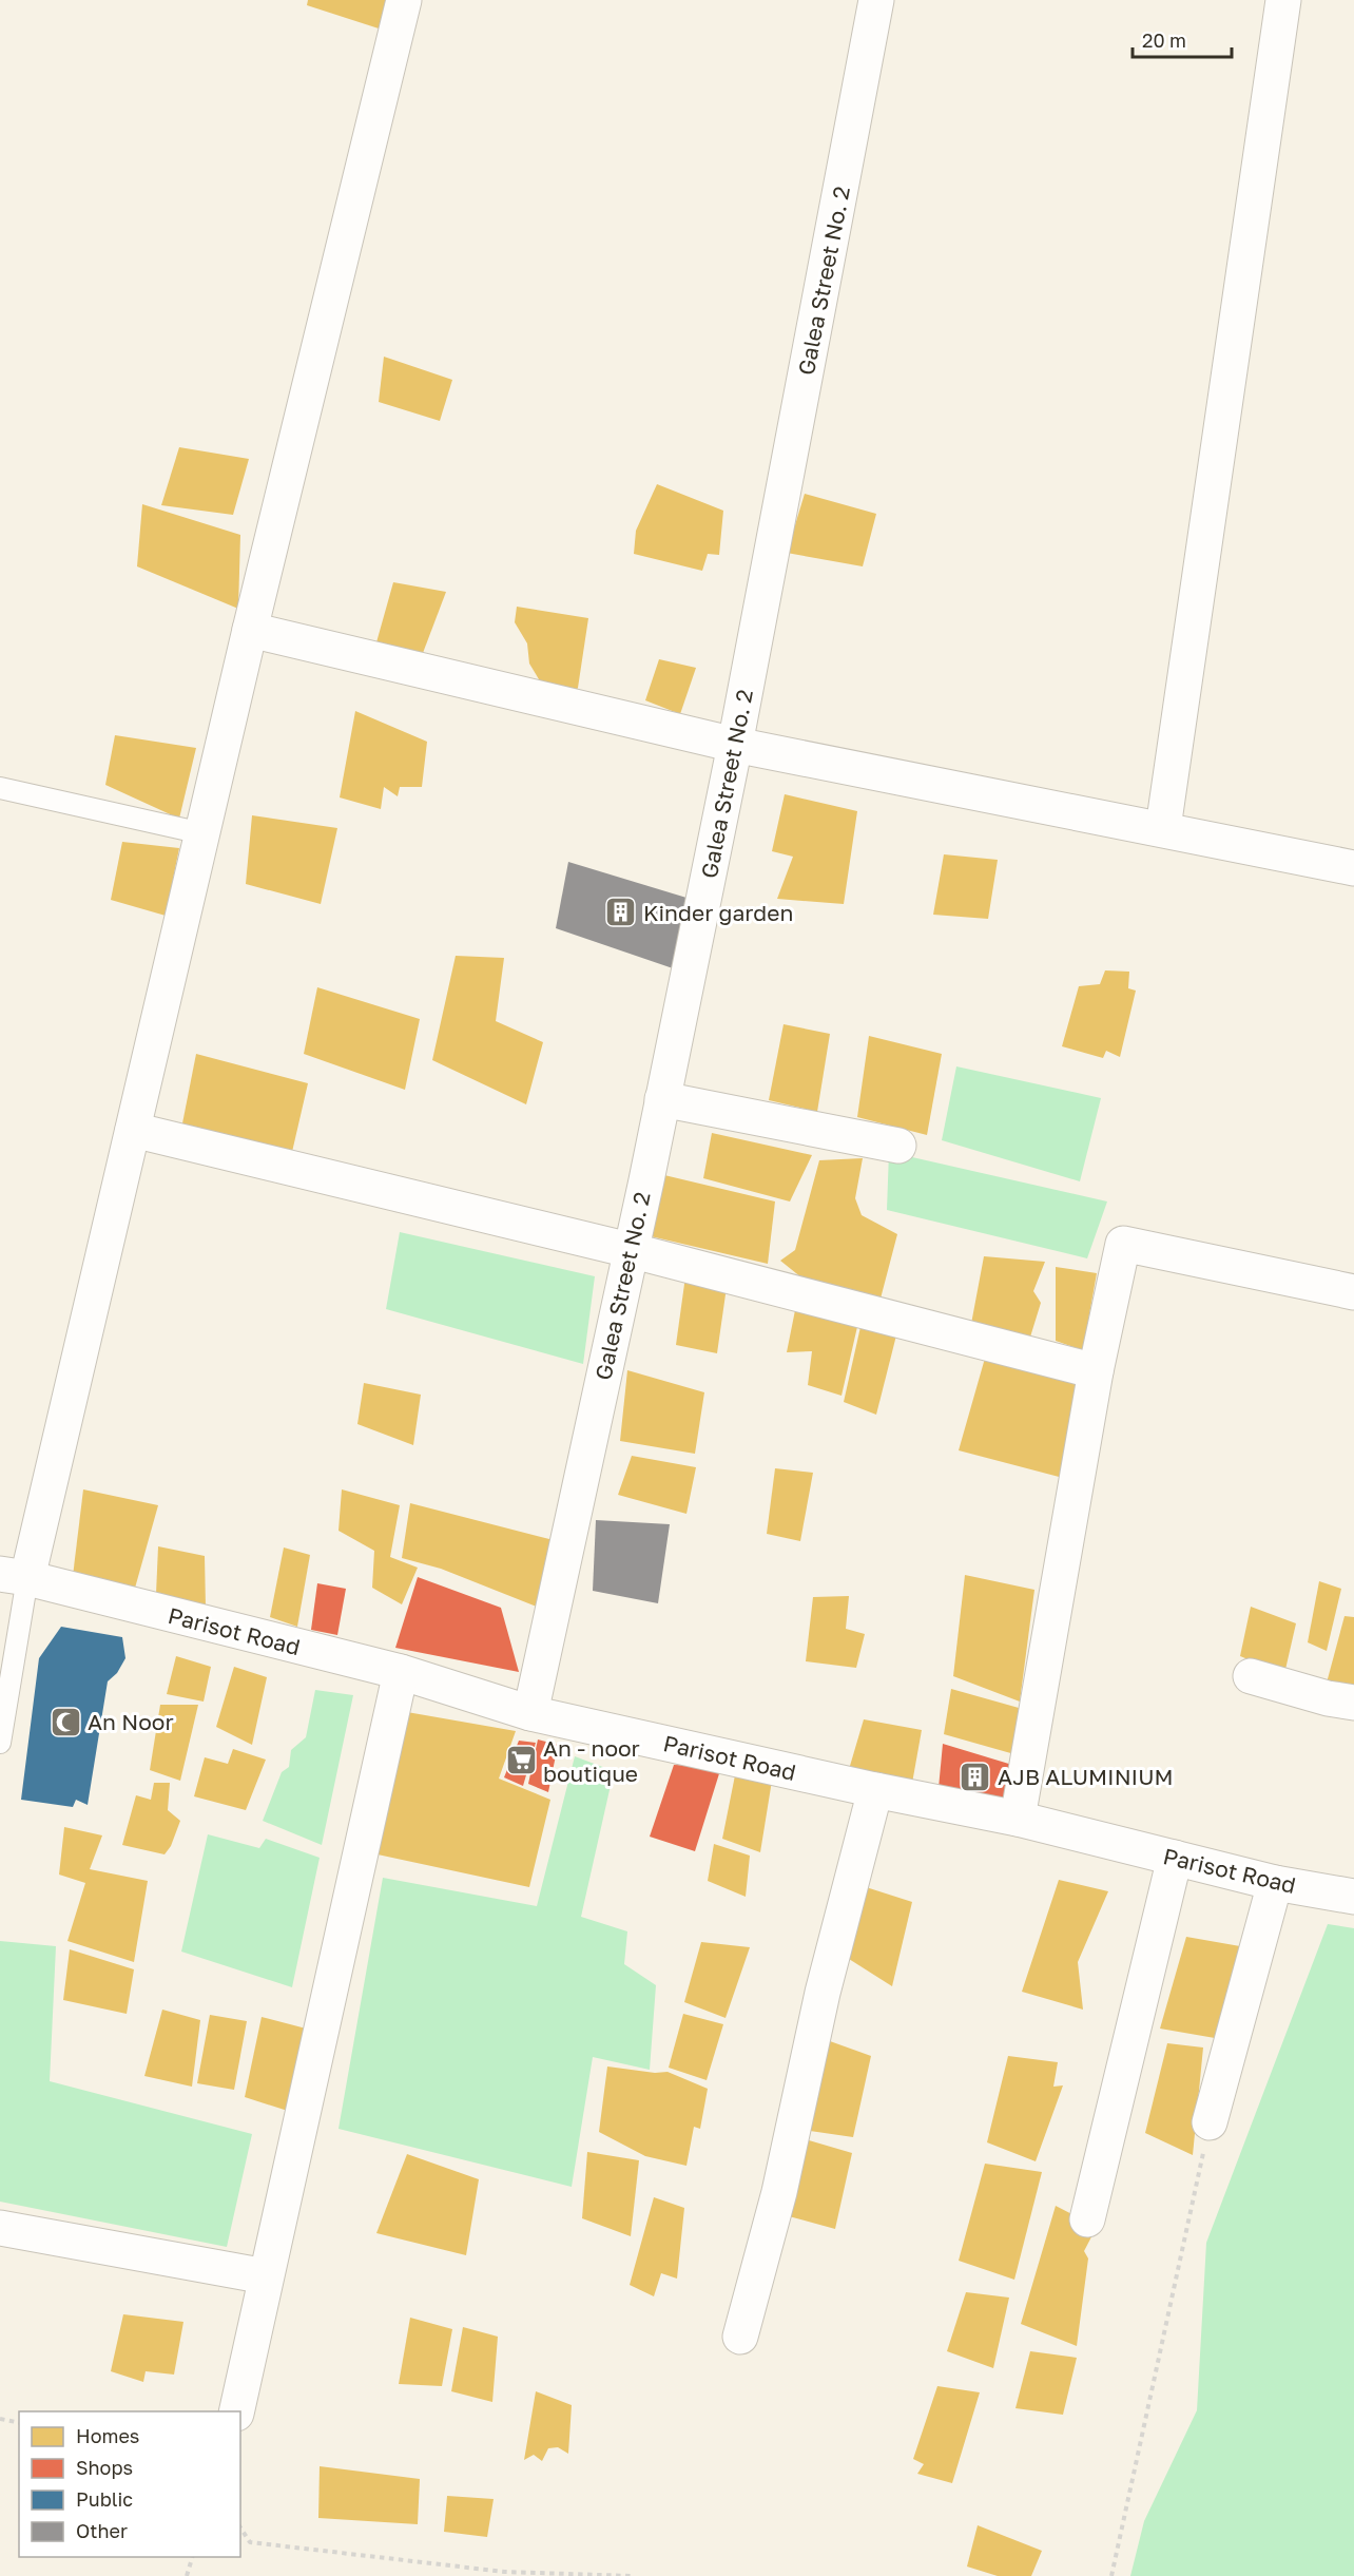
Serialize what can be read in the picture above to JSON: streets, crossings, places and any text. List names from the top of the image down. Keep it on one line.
{"streets":{"street":["Galea Street No. 2","Parisot Road"]},"crossings":[["Galea Street No. 2","Parisot Road"]],"places":{"building":["Kinder garden","AJB ALUMINIUM"],"mosque":["An Noor"],"supermarket":["An - noor boutique"]},"legend":["Homes","Shops","Public","Other"],"scale_bar":"20 m"}
